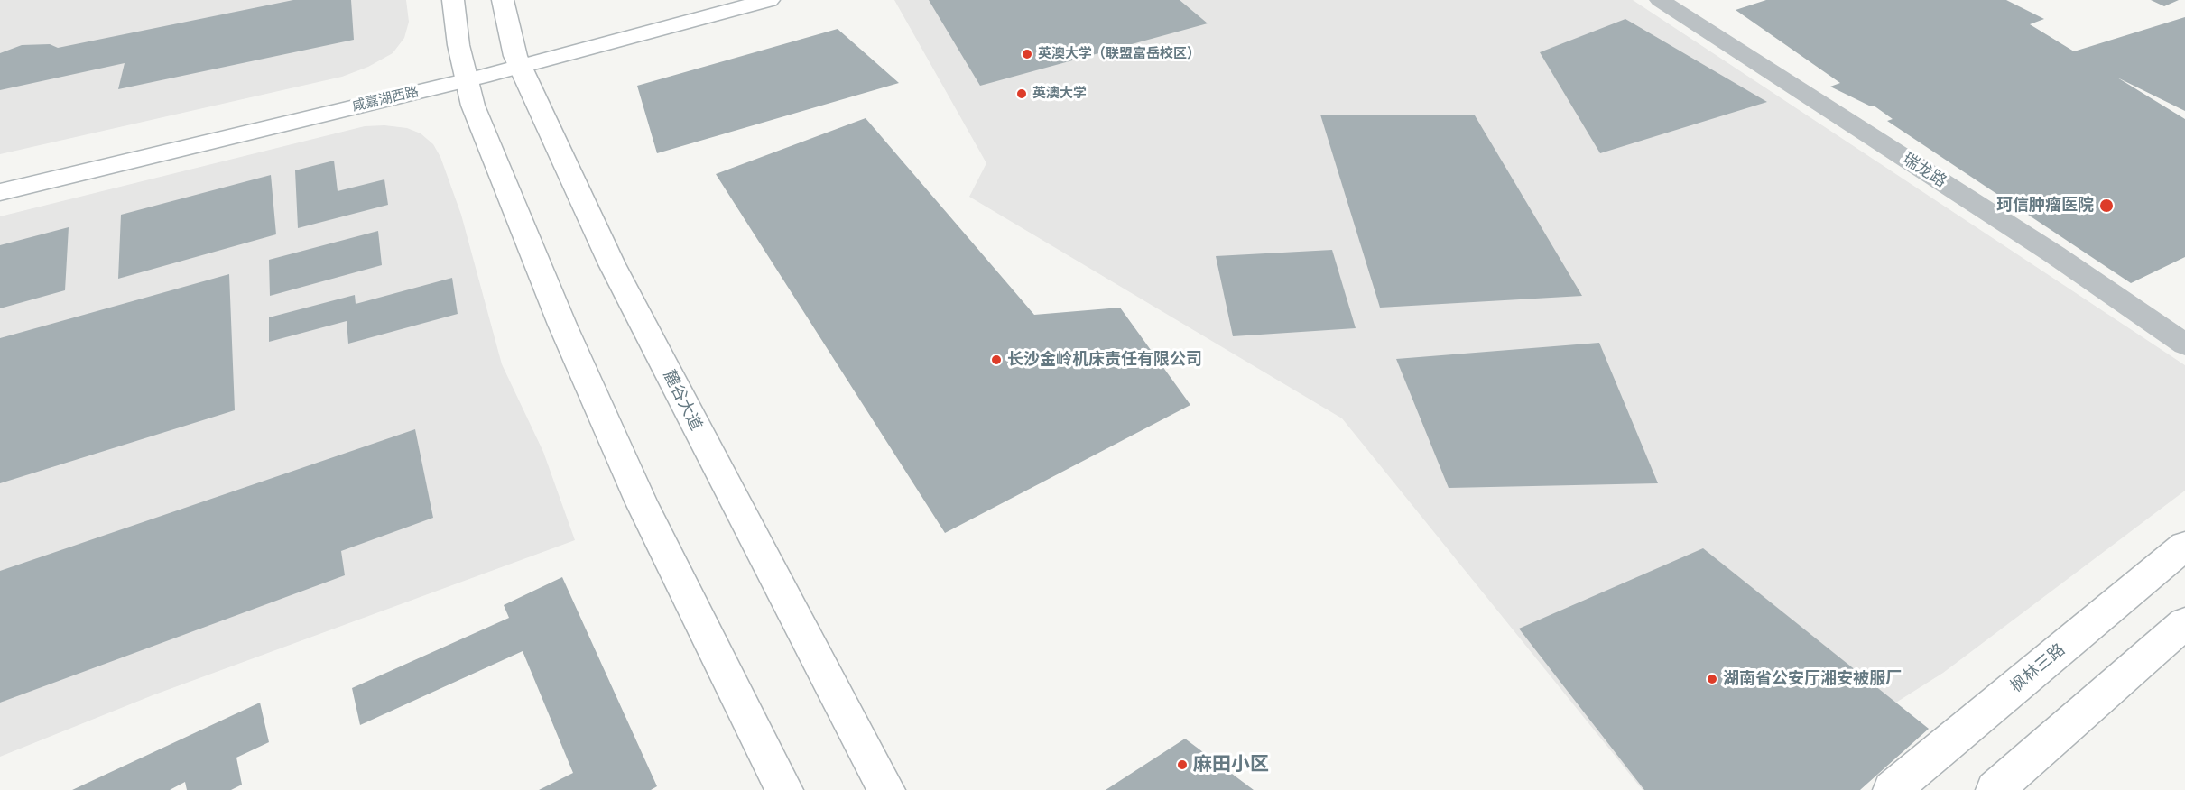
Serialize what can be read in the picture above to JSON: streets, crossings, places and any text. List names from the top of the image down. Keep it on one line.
{"streets":{"main road":["咸嘉湖西路","麓谷大道","枫林三路"],"street":["瑞龙路"]},"crossings":[["咸嘉湖西路","麓谷大道"]],"places":["英澳大学（联盟富岳校区）","英澳大学","珂信肿瘤医院","长沙金岭机床责任有限公司","湖南省公安厅湘安被服厂","麻田小区"]}
